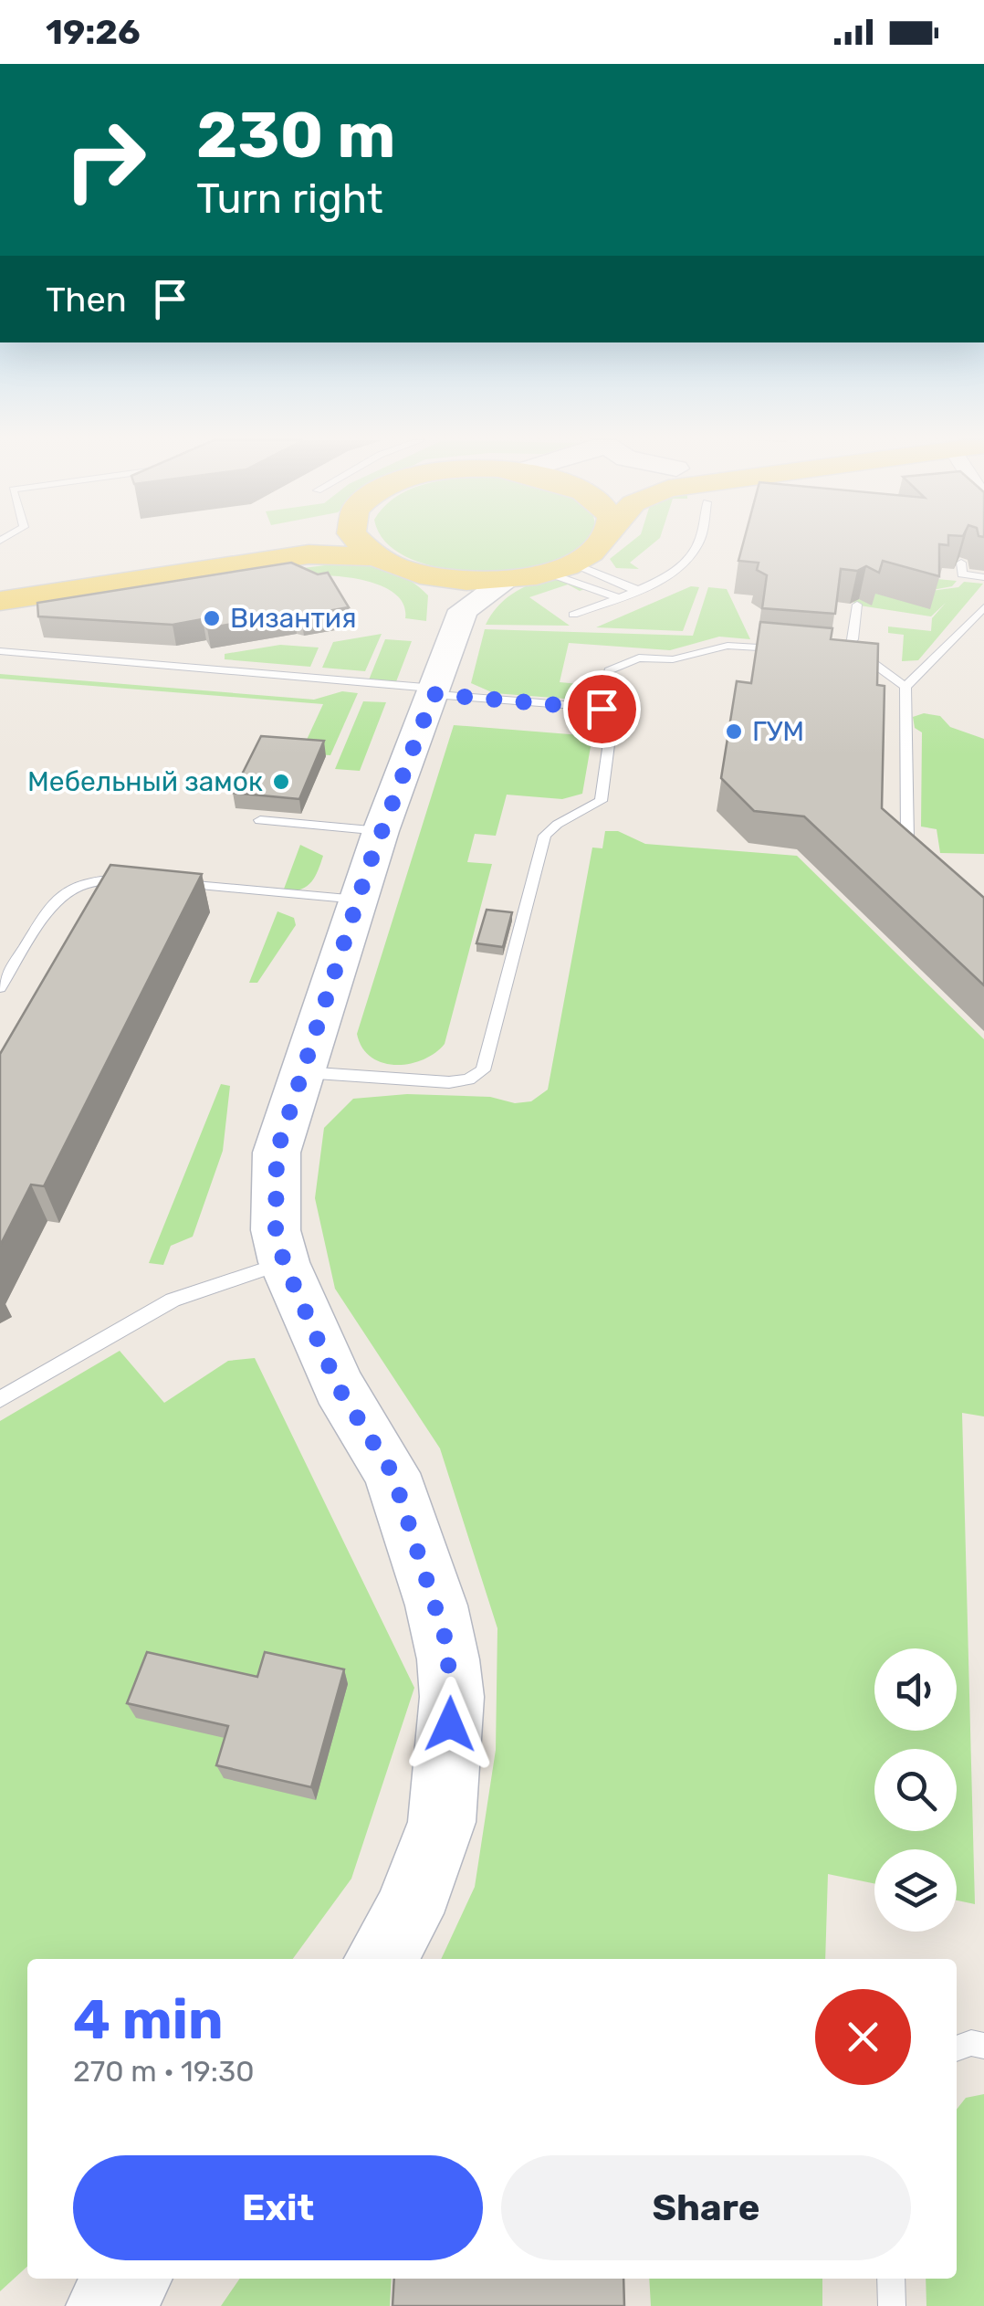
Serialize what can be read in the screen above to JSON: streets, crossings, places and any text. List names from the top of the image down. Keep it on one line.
{"places":["Византия","ГУМ","Мебельный замок"],"page":{"status":"19:26","turn":["230 m","Turn right"],"then":"Then","heading":["4 min","270 m · 19:30"],"buttons":["Exit","Share"]}}
